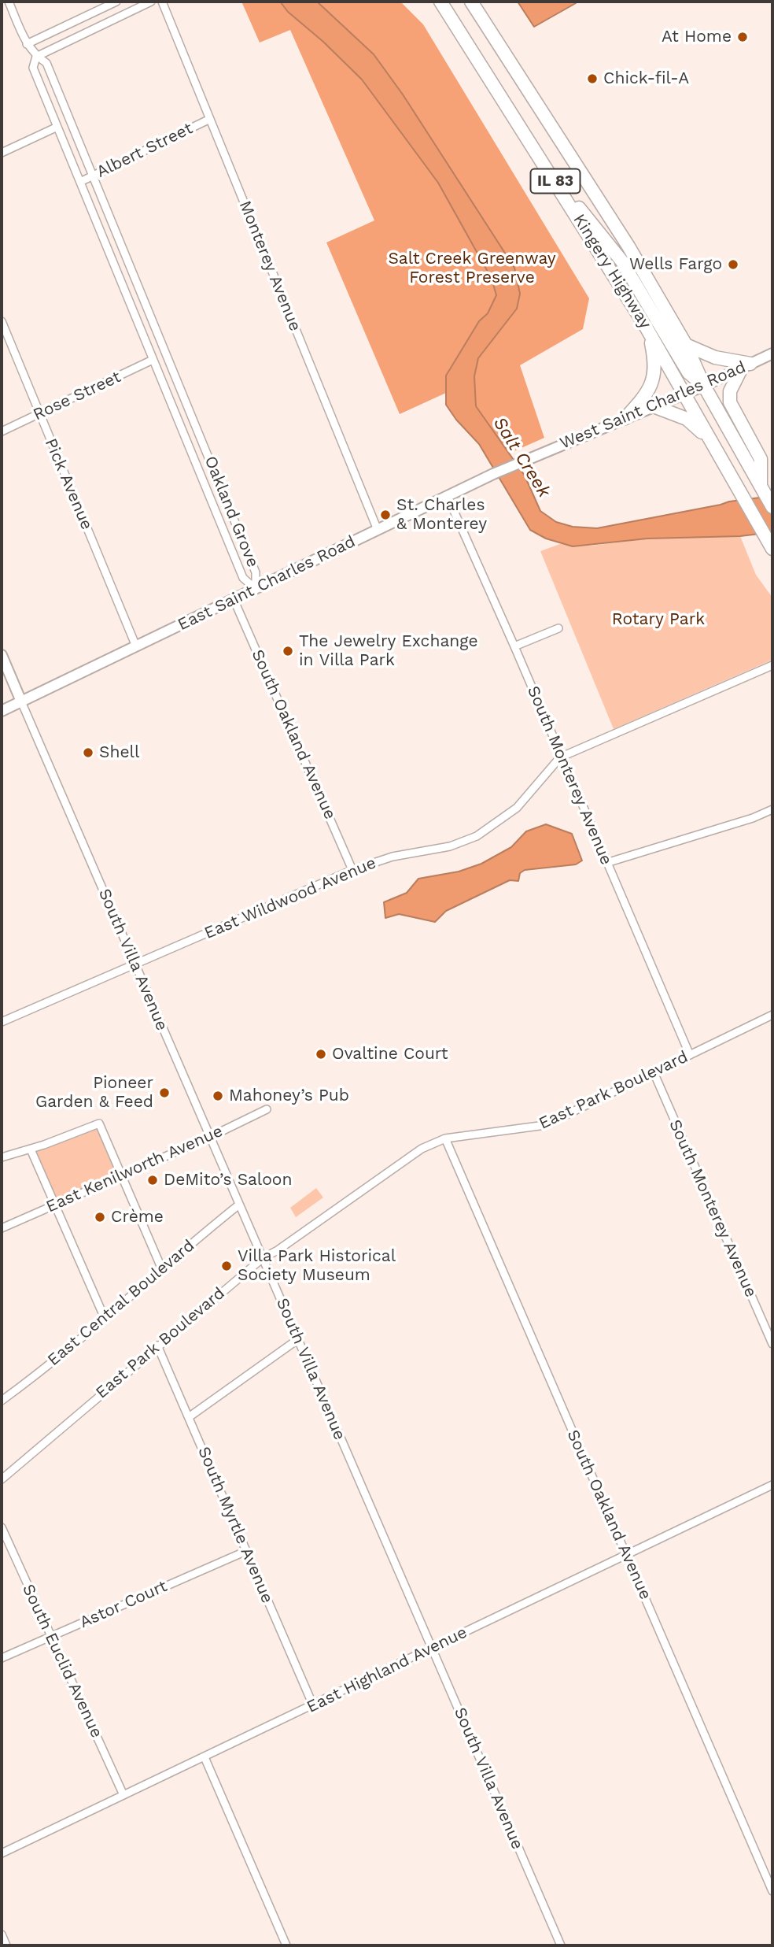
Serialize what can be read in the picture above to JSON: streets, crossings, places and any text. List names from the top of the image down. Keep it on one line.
{"streets":{"highway":["IL 83","Kingery Highway"],"main road":["West Saint Charles Road","East Saint Charles Road"],"street":["Albert Street","Monterey Avenue","Rose Street","Pick Avenue","Oakland Grove","South Oakland Avenue","South Monterey Avenue","East Wildwood Avenue","South Villa Avenue","East Park Boulevard","East Kenilworth Avenue","East Central Boulevard","South Myrtle Avenue","Astor Court","South Euclid Avenue","East Highland Avenue"]},"crossings":[["Albert Street","Monterey Avenue"],["Albert Street","Oakland Grove"],["Monterey Avenue","East Saint Charles Road"],["Kingery Highway","West Saint Charles Road"],["Rose Street","Pick Avenue"],["Rose Street","Oakland Grove"],["West Saint Charles Road","East Saint Charles Road"],["Pick Avenue","East Saint Charles Road"],["Oakland Grove","East Saint Charles Road"],["East Saint Charles Road","South Oakland Avenue"],["East Saint Charles Road","South Monterey Avenue"],["East Saint Charles Road","South Villa Avenue"],["South Oakland Avenue","East Wildwood Avenue"],["South Oakland Avenue","East Park Boulevard"],["South Oakland Avenue","East Highland Avenue"],["South Monterey Avenue","East Wildwood Avenue"],["South Monterey Avenue","East Park Boulevard"],["East Wildwood Avenue","South Villa Avenue"],["South Villa Avenue","East Park Boulevard"],["South Villa Avenue","East Kenilworth Avenue"],["South Villa Avenue","East Central Boulevard"],["South Villa Avenue","East Highland Avenue"],["East Park Boulevard","South Myrtle Avenue"],["South Myrtle Avenue","Astor Court"],["South Myrtle Avenue","East Highland Avenue"],["Astor Court","South Euclid Avenue"],["South Euclid Avenue","East Highland Avenue"]],"water":["Salt Creek"],"parks":["Salt Creek Greenway Forest Preserve","Rotary Park"],"places":["At Home","Chick-fil-A","Wells Fargo","St. Charles & Monterey","The Jewelry Exchange in Villa Park","Shell","Ovaltine Court","Pioneer Garden & Feed","Mahoney’s Pub","DeMito’s Saloon","Crème","Villa Park Historical Society Museum"]}
